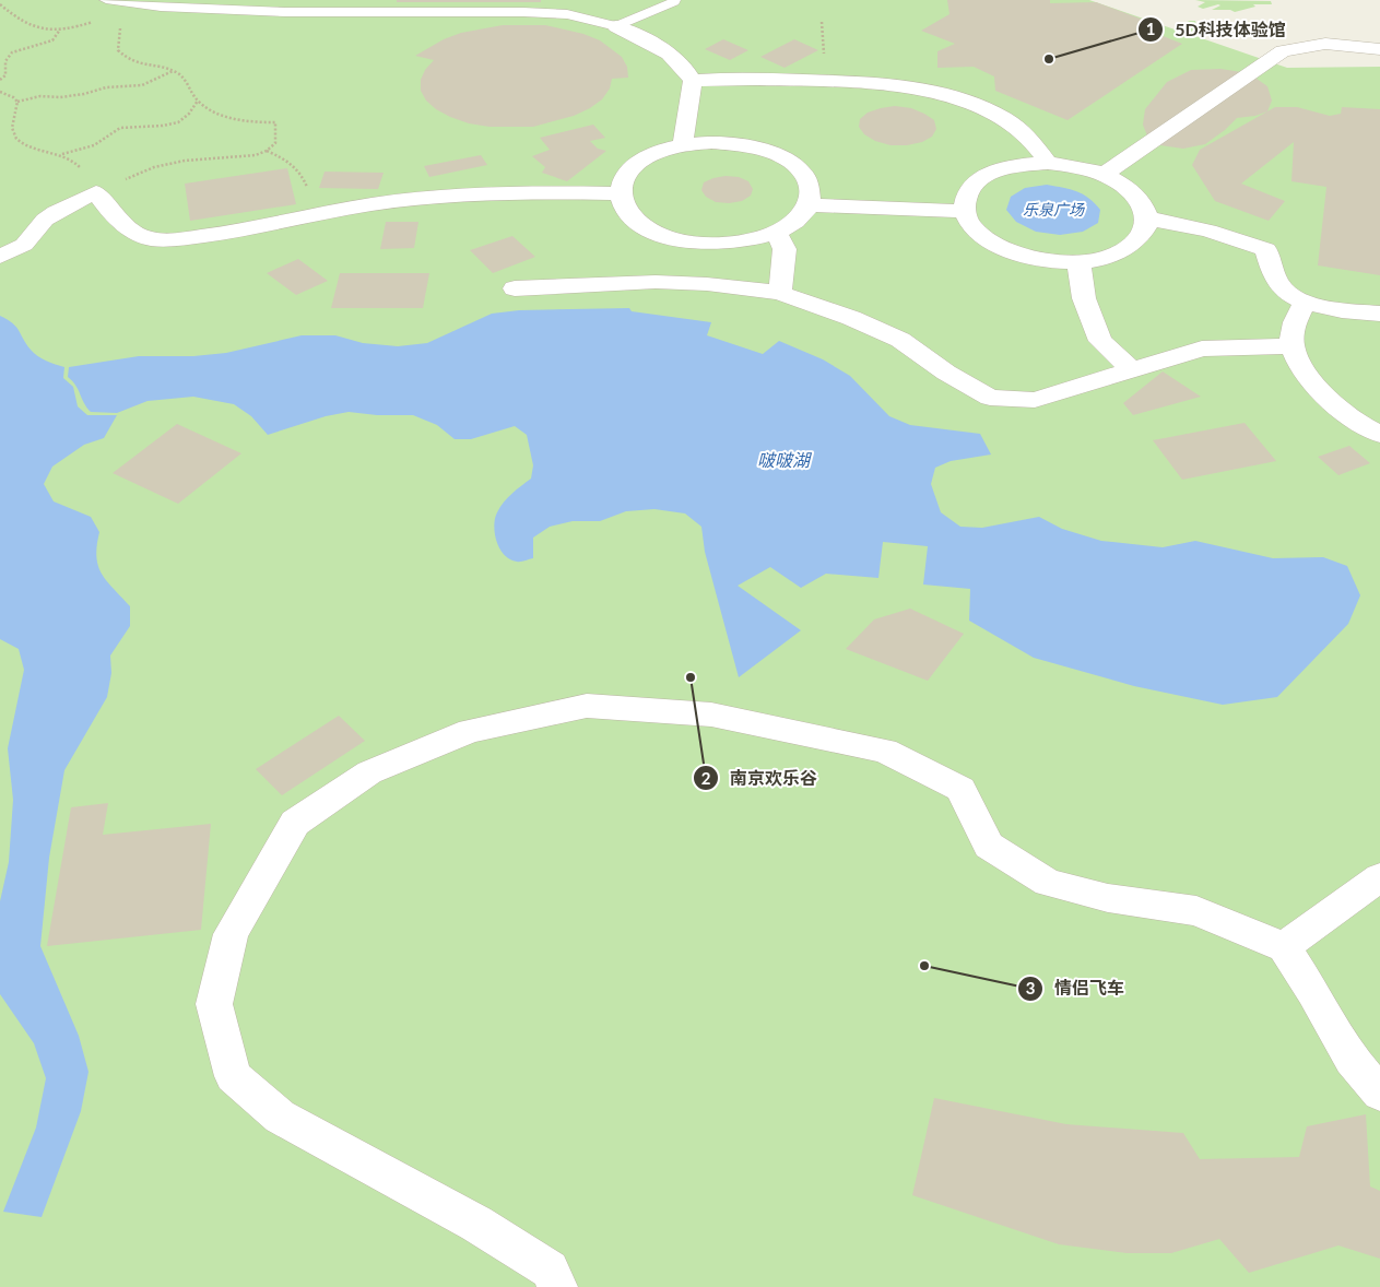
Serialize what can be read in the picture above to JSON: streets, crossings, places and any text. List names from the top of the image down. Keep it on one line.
{"water":["乐泉广场","啵啵湖"],"places":["5D科技体验馆","南京欢乐谷","情侣飞车"]}
